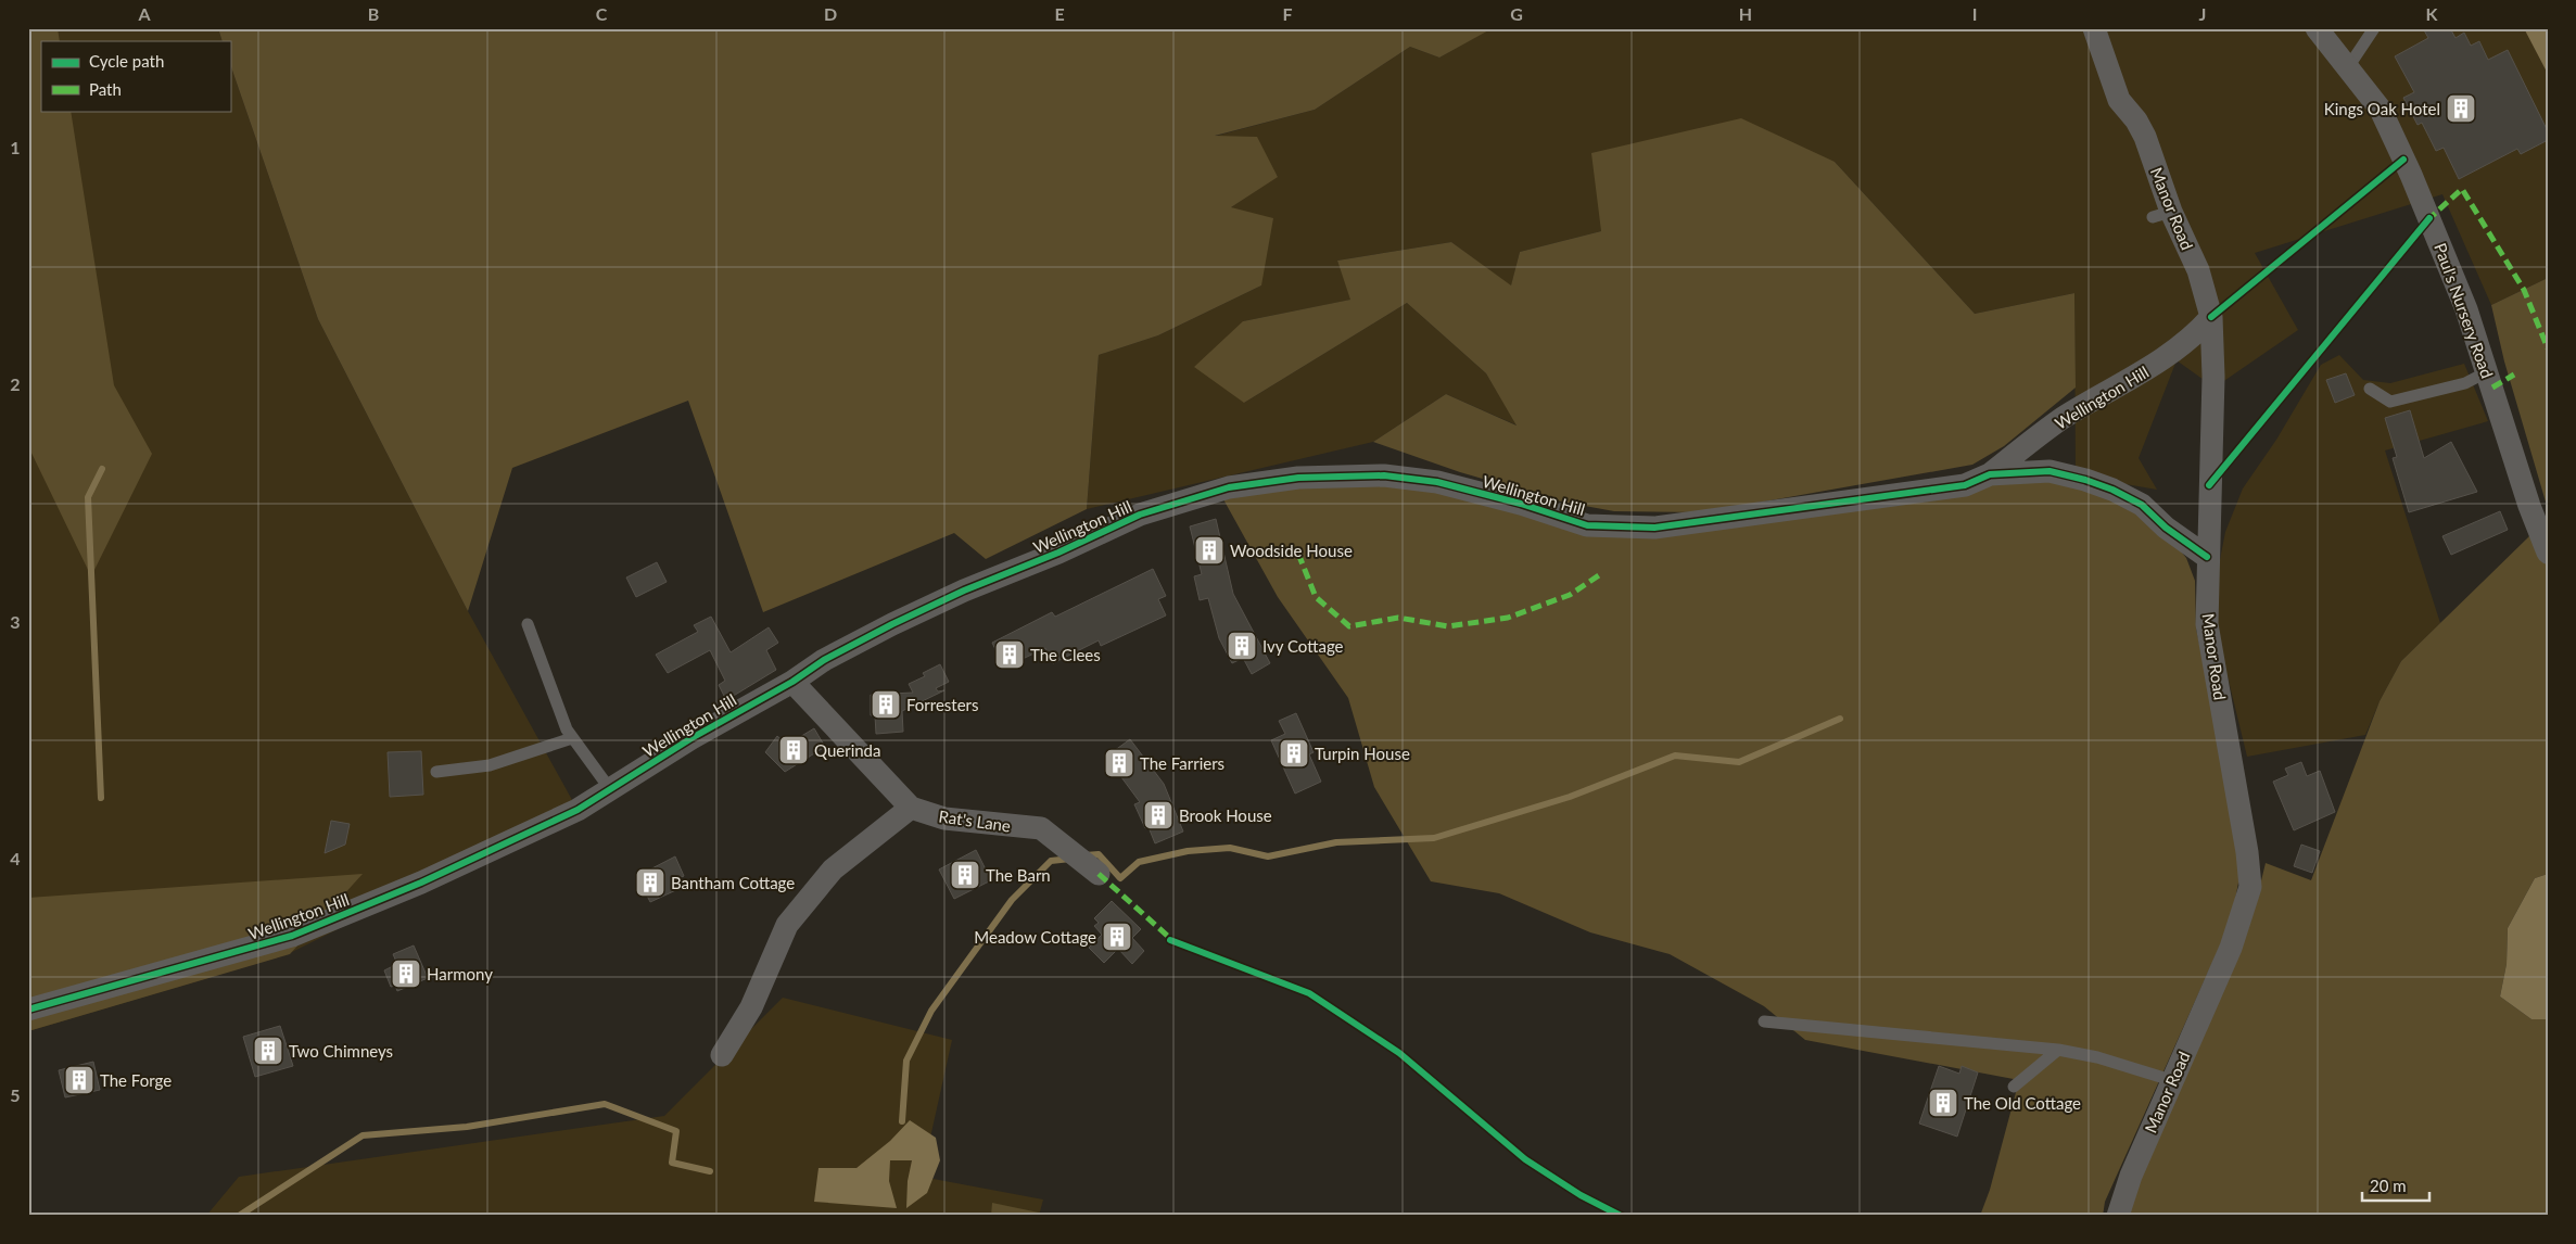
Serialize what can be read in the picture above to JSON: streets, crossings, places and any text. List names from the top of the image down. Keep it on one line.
{"streets":{"street":["Manor Road","Paul's Nursery Road","Wellington Hill","Rat's Lane"]},"crossings":[["Manor Road","Wellington Hill"],["Wellington Hill","Rat's Lane"]],"places":{"building":["Kings Oak Hotel","Woodside House","Ivy Cottage","The Clees","Forresters","Querinda","Turpin House","The Farriers","Brook House","The Barn","Bantham Cottage","Meadow Cottage","Harmony","Two Chimneys","The Forge","The Old Cottage"]},"legend":["Cycle path","Path"],"scale_bar":"20 m","grid":{"columns":["A","B","C","D","E","F","G","H","I","J","K"],"rows":["1","2","3","4","5"]}}
